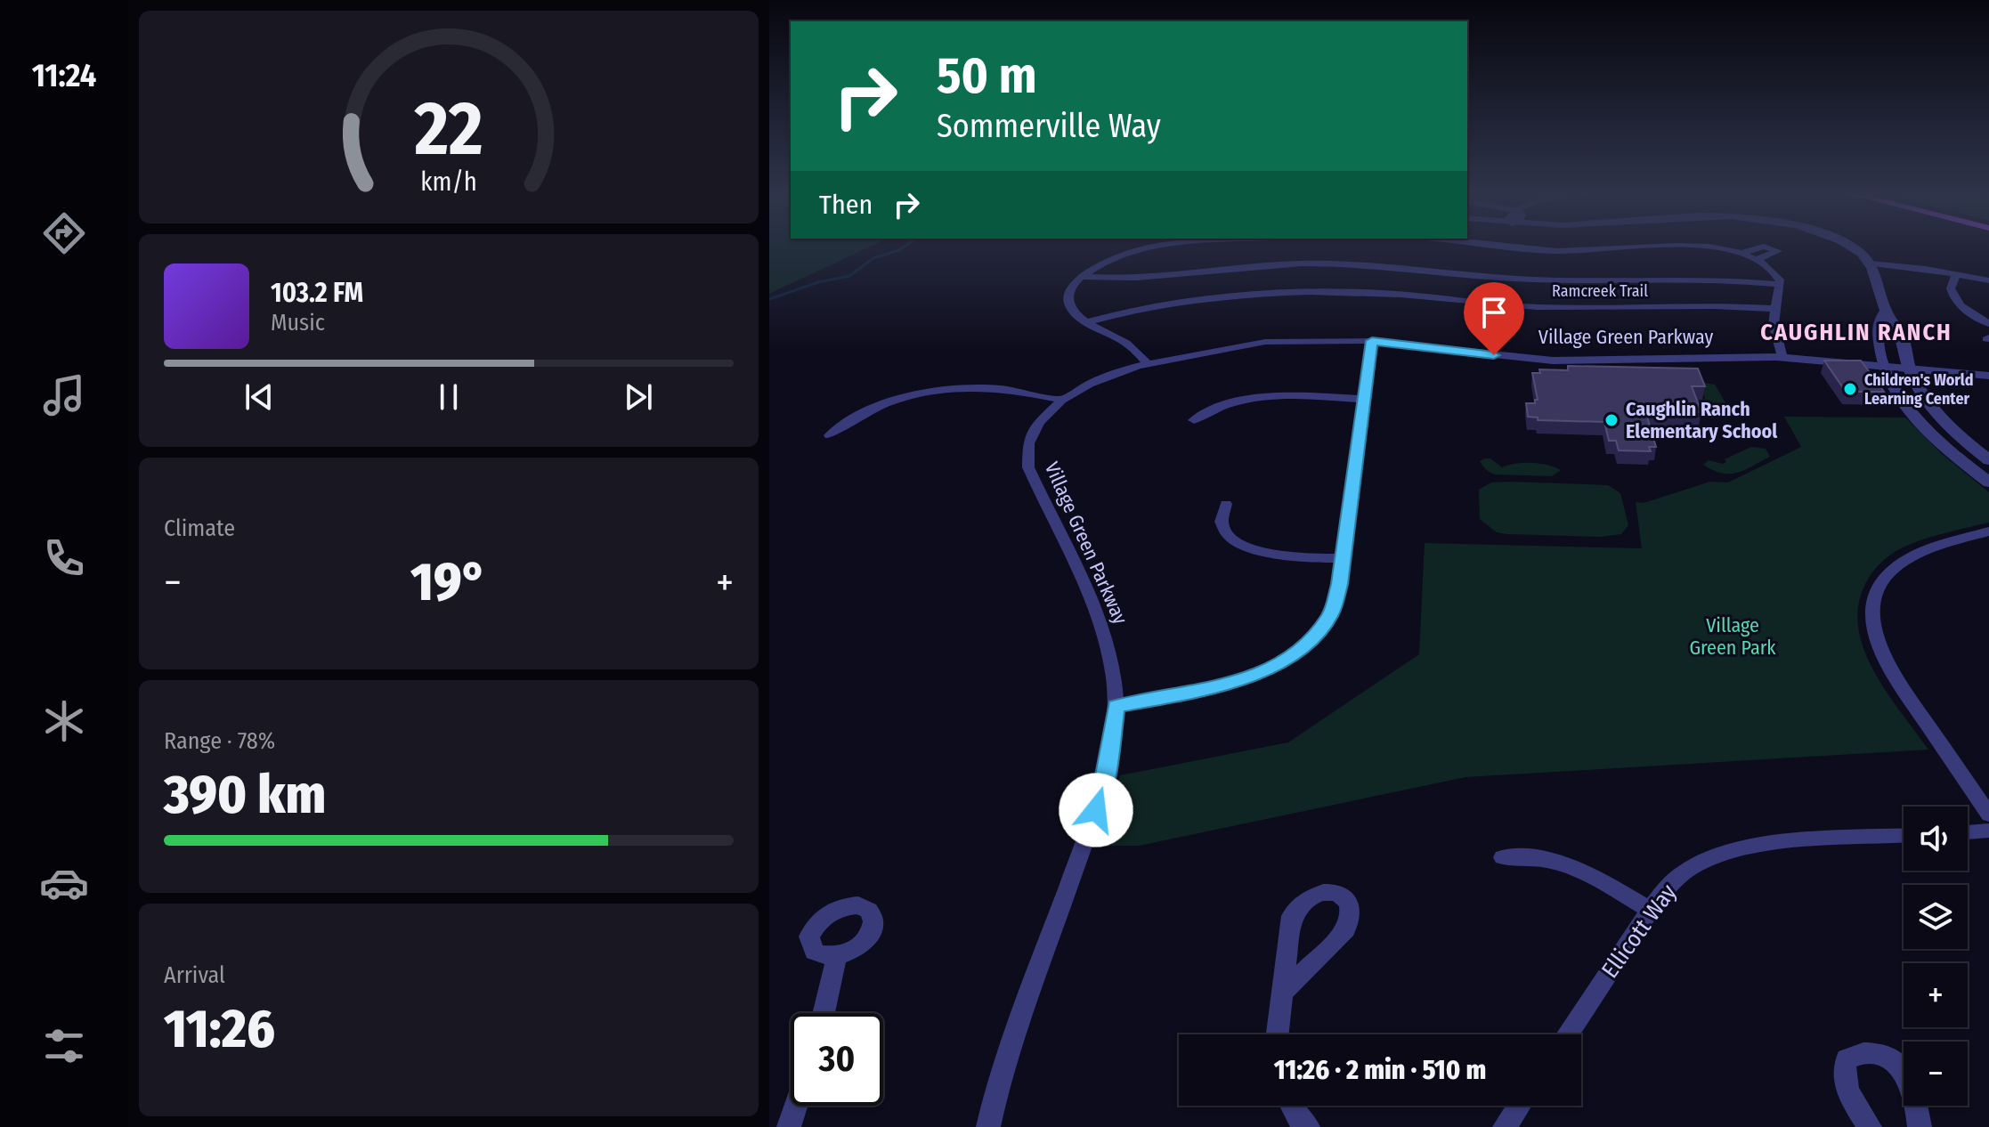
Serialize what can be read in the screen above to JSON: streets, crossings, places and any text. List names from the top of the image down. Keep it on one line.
{"streets":{"street":["Ramcreek Trail","Village Green Parkway","Ellicott Way"]},"districts":["CAUGHLIN RANCH"],"parks":["Village Green Park"],"places":["Children's World Learning Center","Caughlin Ranch Elementary School"],"page":{"tabs":"11:24","turn":["50 m","Sommerville Way"],"then":"Then","song":["103.2 FM","Music"],"tile":["Climate",["Range · 78%","390 km"],["Arrival","11:26"]],"heat":["−","19°","+"],"map_buttons":["+","−"],"limit":"30","trip":"11:26 · 2 min · 510 m","gauge":["22","km/h"]}}
